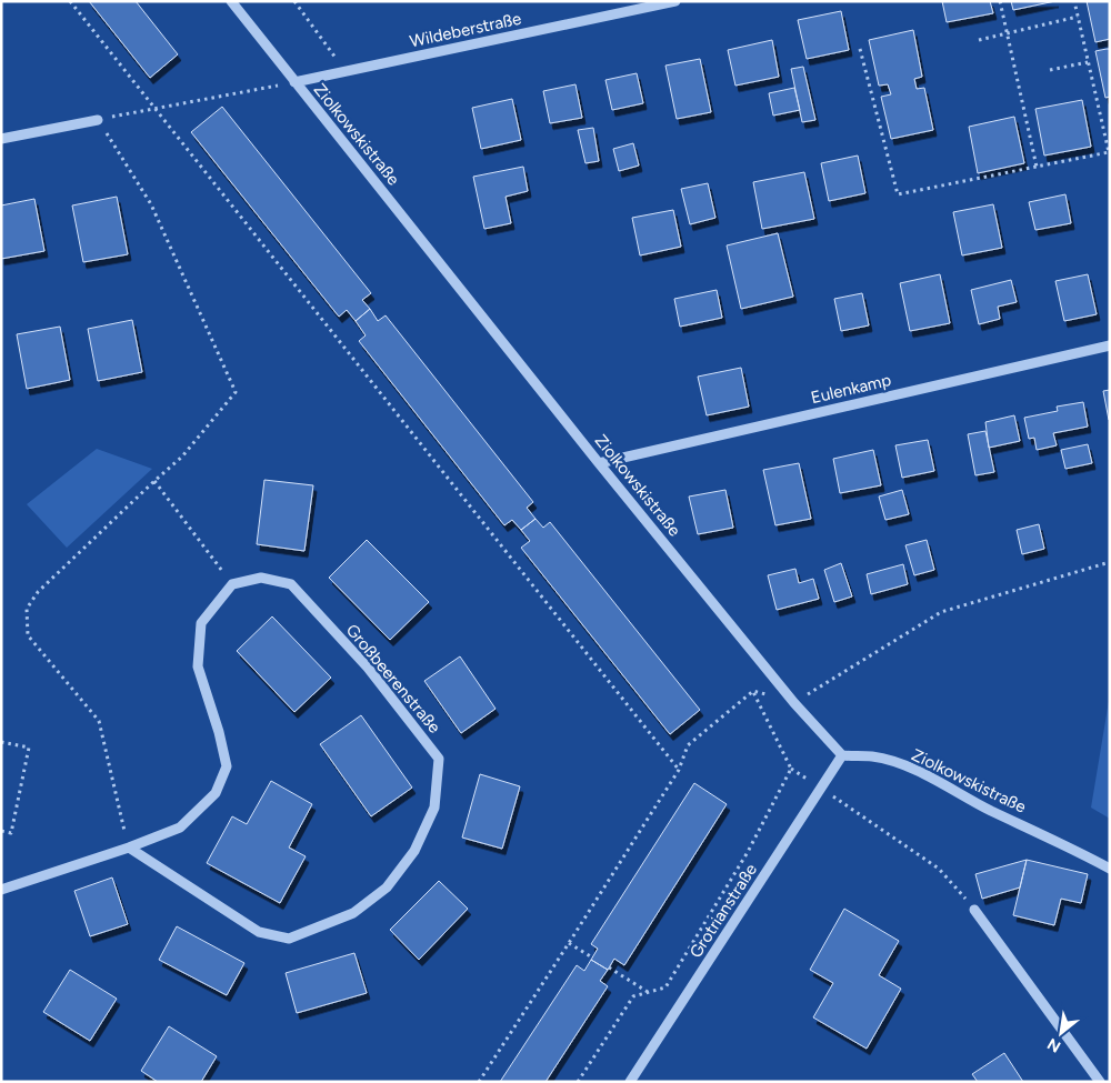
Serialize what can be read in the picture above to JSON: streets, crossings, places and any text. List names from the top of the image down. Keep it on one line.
{"streets":{"street":["Wildeberstraße","Ziolkowskistraße","Eulenkamp","Großbeerenstraße","Grotrianstraße"]},"crossings":[["Wildeberstraße","Ziolkowskistraße"],["Ziolkowskistraße","Eulenkamp"],["Ziolkowskistraße","Grotrianstraße"]],"north":"bottom left"}
